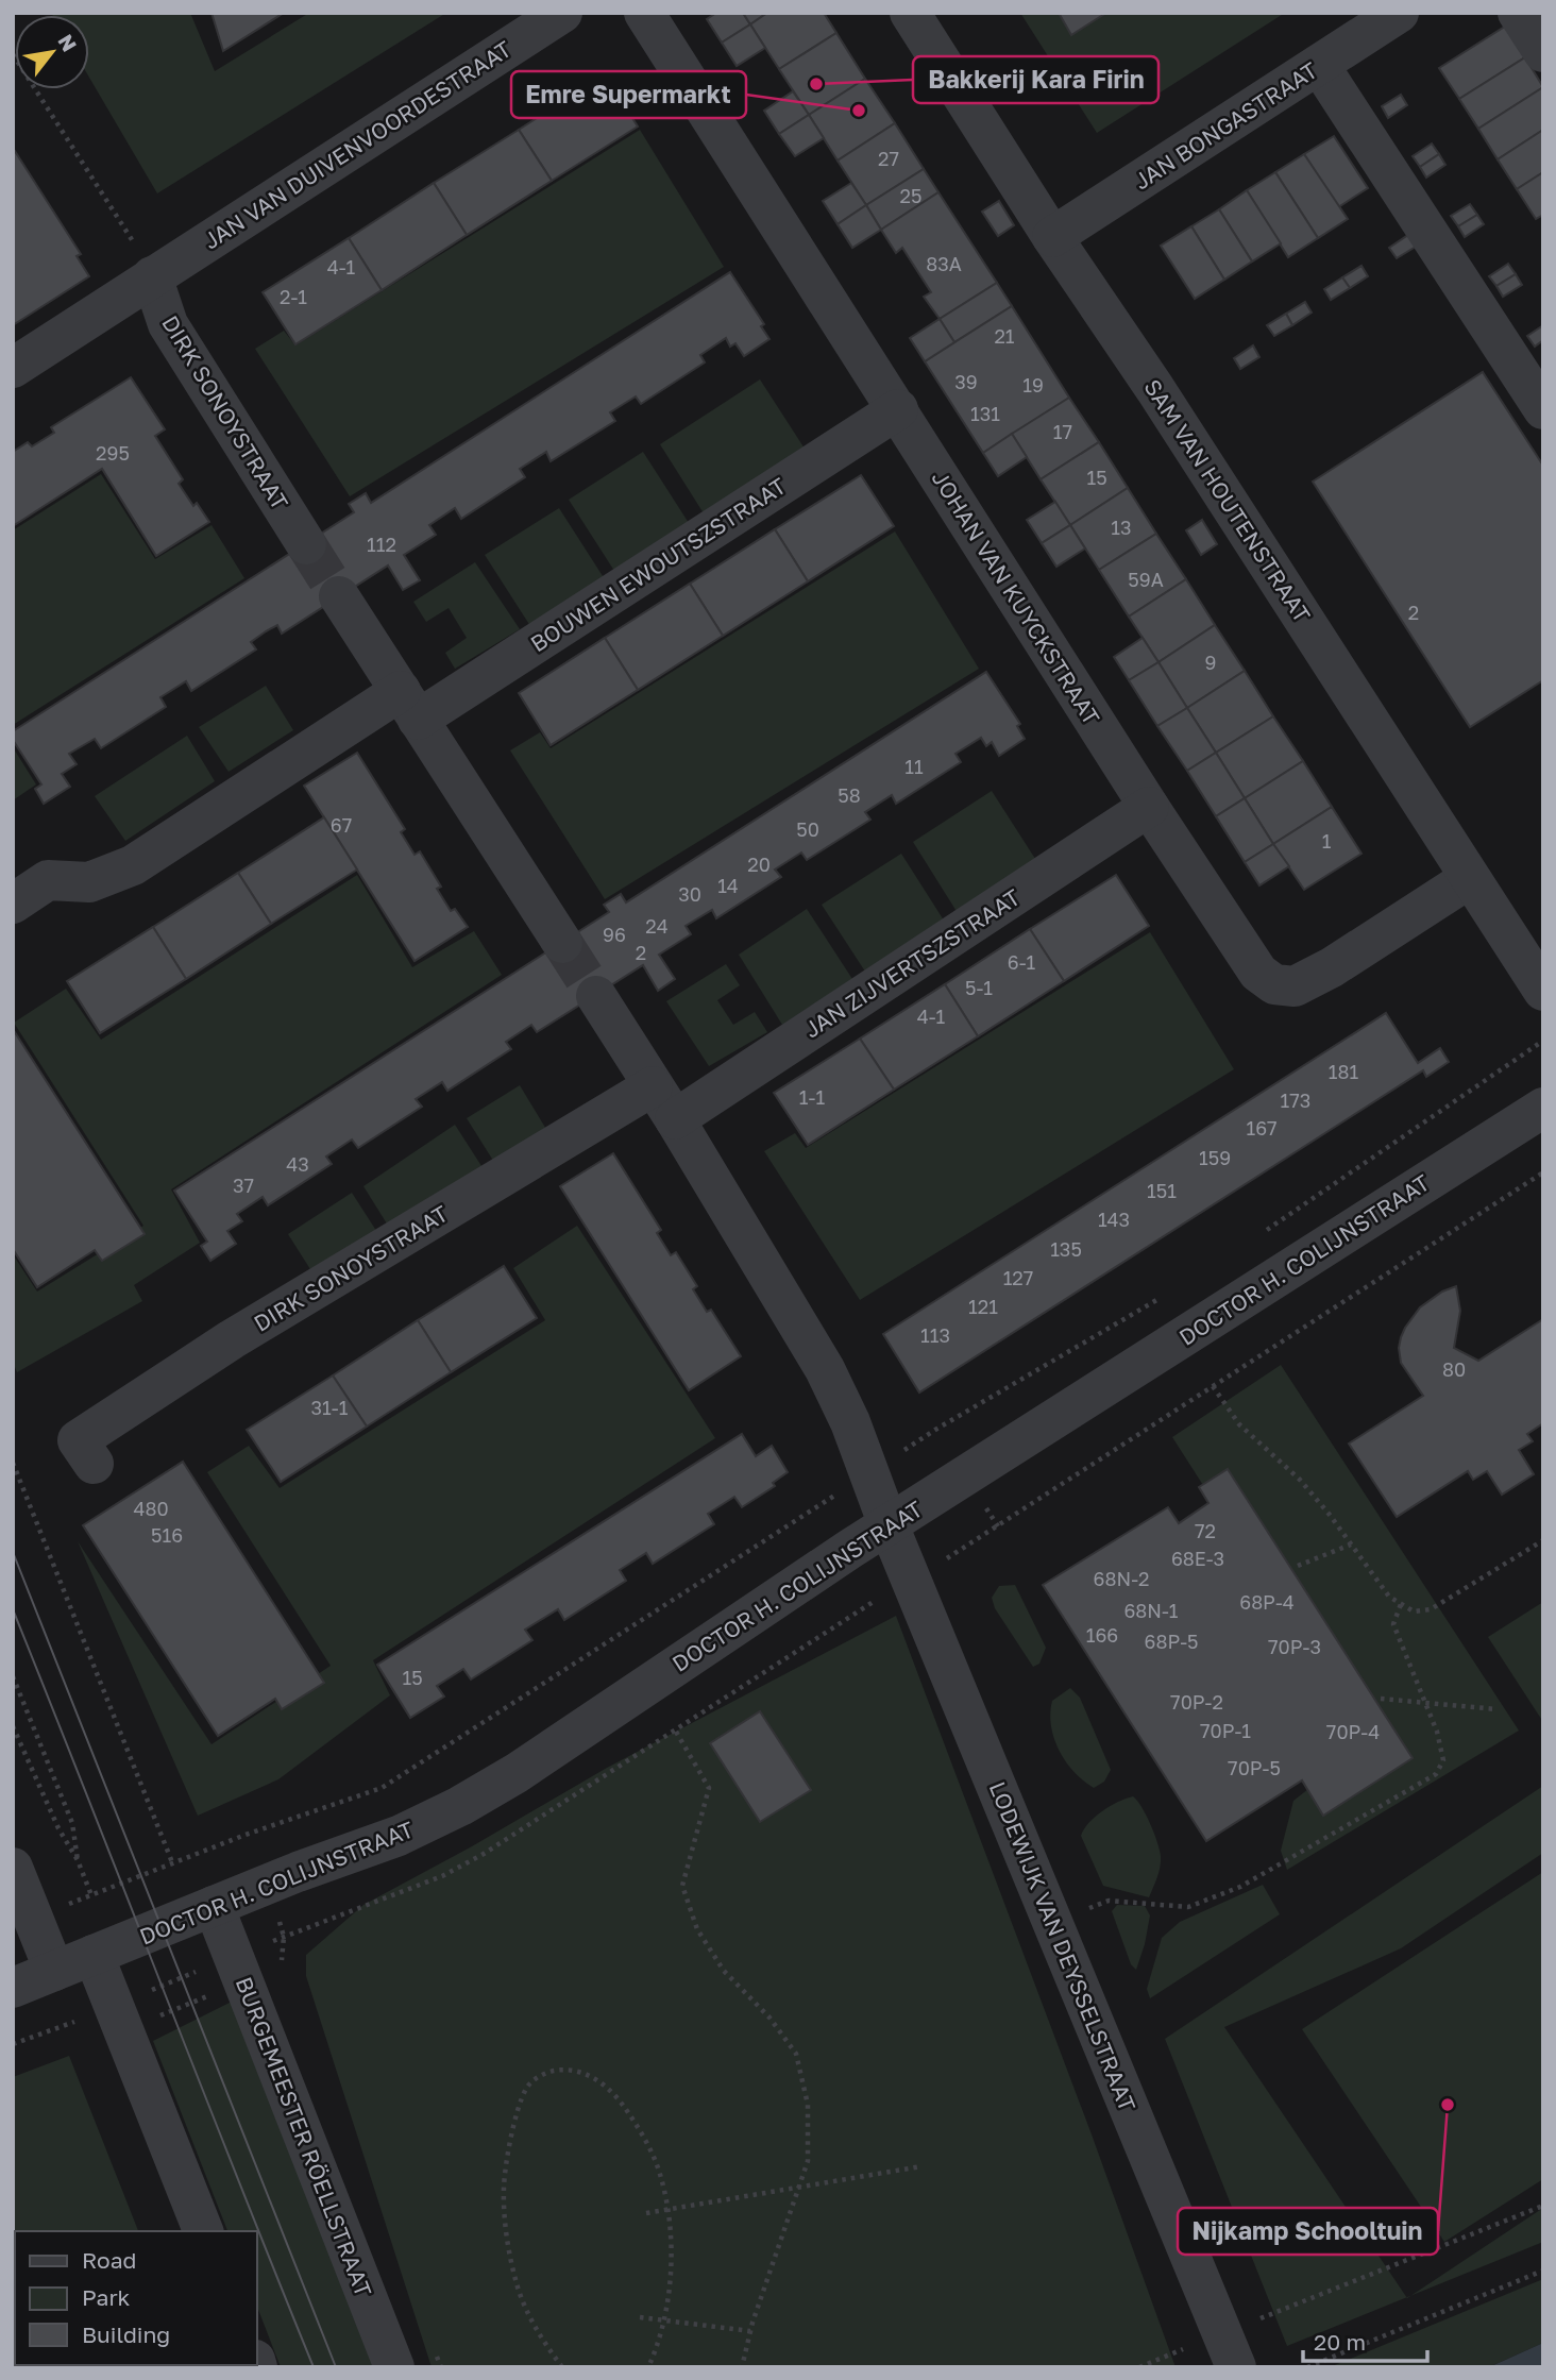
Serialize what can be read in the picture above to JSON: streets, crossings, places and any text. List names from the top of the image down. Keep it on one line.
{"streets":{"street":["JAN BONGASTRAAT","JAN VAN DUIVENVOORDESTRAAT","DIRK SONOYSTRAAT","SAM VAN HOUTENSTRAAT","BOUWEN EWOUTSZSTRAAT","JOHAN VAN KUYCKSTRAAT","JAN ZIJVERTSZSTRAAT","DOCTOR H. COLIJNSTRAAT","LODEWIJK VAN DEYSSELSTRAAT","BURGEMEESTER RÖELLSTRAAT"]},"crossings":[["JAN BONGASTRAAT","SAM VAN HOUTENSTRAAT"],["JAN VAN DUIVENVOORDESTRAAT","DIRK SONOYSTRAAT"],["SAM VAN HOUTENSTRAAT","JOHAN VAN KUYCKSTRAAT"],["BOUWEN EWOUTSZSTRAAT","JOHAN VAN KUYCKSTRAAT"],["JOHAN VAN KUYCKSTRAAT","JAN ZIJVERTSZSTRAAT"],["DOCTOR H. COLIJNSTRAAT","LODEWIJK VAN DEYSSELSTRAAT"],["DOCTOR H. COLIJNSTRAAT","BURGEMEESTER RÖELLSTRAAT"]],"places":["Bakkerij Kara Firin","Emre Supermarkt","Nijkamp Schooltuin"],"house_numbers":["27","25","83A","4-1","2-1","21","39","19","131","17","295","15","13","112","59A","2","9","11","58","67","50","1","20","14","30","24","96","2","6-1","5-1","4-1","181","1-1","173","167","159","43","37","151","143","135","127","121","113","80","31-1","480","72","516","68E-3","68N-2","68P-4","68N-1","166","68P-5","70P-3","15","70P-2","70P-1","70P-4","70P-5"],"legend":["Road","Park","Building"],"scale_bar":"20 m","north":"top right"}
